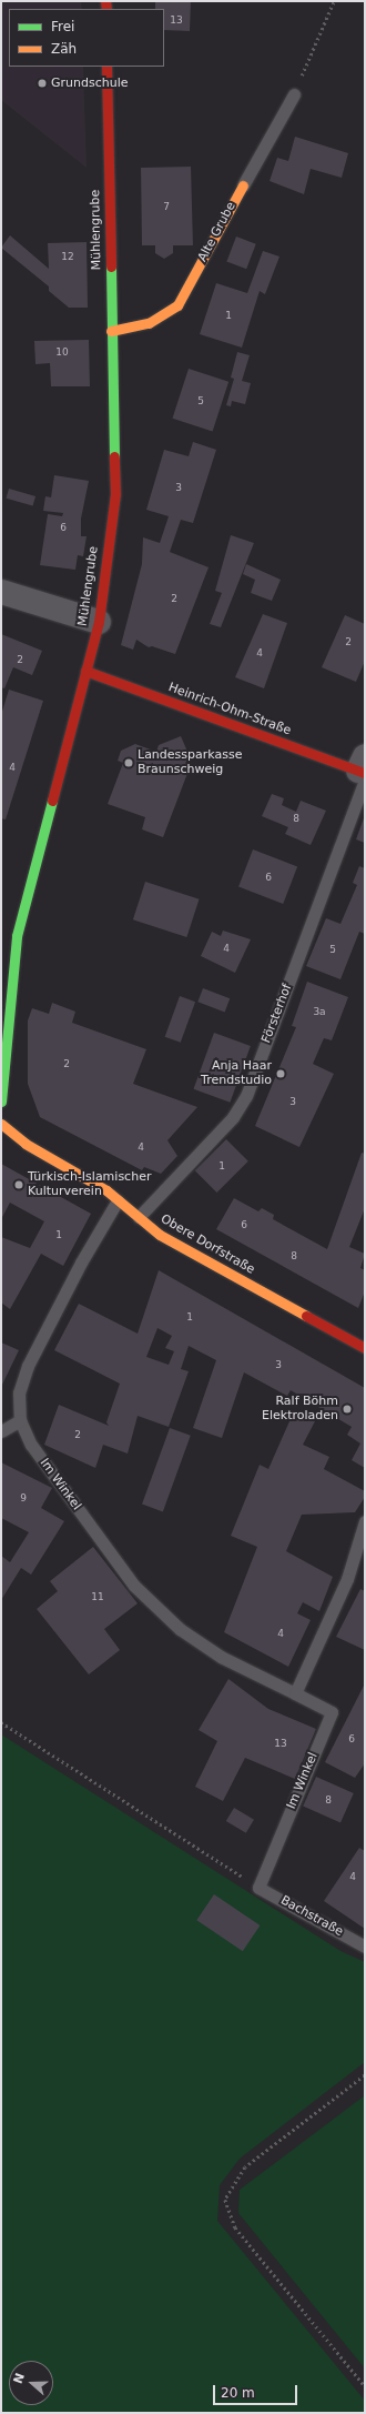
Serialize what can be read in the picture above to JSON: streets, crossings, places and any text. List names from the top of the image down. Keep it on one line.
{"streets":{"street":["Mühlengrube","Alte Grube","Heinrich-Ohm-Straße","Obere Dorfstraße"],"lane":["Försterhof","Im Winkel","Bachstraße"]},"crossings":[["Mühlengrube","Alte Grube"],["Mühlengrube","Heinrich-Ohm-Straße"],["Heinrich-Ohm-Straße","Försterhof"],["Försterhof","Obere Dorfstraße"],["Obere Dorfstraße","Im Winkel"],["Im Winkel","Bachstraße"]],"places":["Grundschule","Landessparkasse Braunschweig","Anja Haar Trendstudio","Türkisch-Islamischer Kulturverein","Ralf Böhm Elektroladen"],"house_numbers":["13","7","12","1","10","5","3","6","2","2","4","2","4","8","6","4","5","3a","2","3","4","1","6","1","8","1","3","2","9","11","4","6","13","8","4"],"legend":["Frei","Zäh"],"scale_bar":"20 m","north":"left"}
